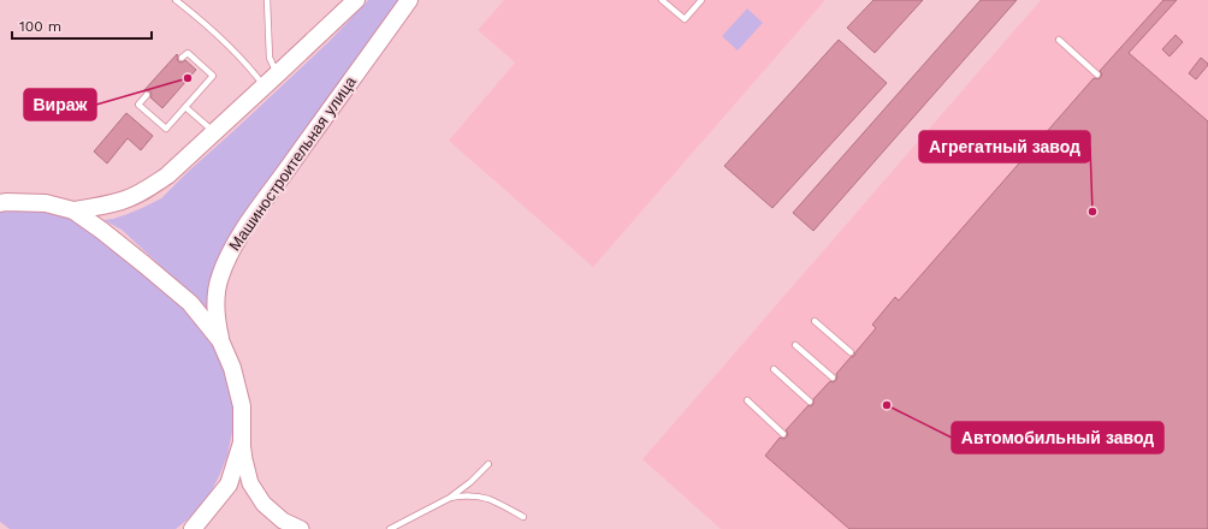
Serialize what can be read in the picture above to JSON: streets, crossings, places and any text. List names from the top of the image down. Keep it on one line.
{"streets":{"main road":["Машиностроительная улица"]},"places":["Вираж","Агрегатный завод","Автомобильный завод"],"scale_bar":"100 m"}
